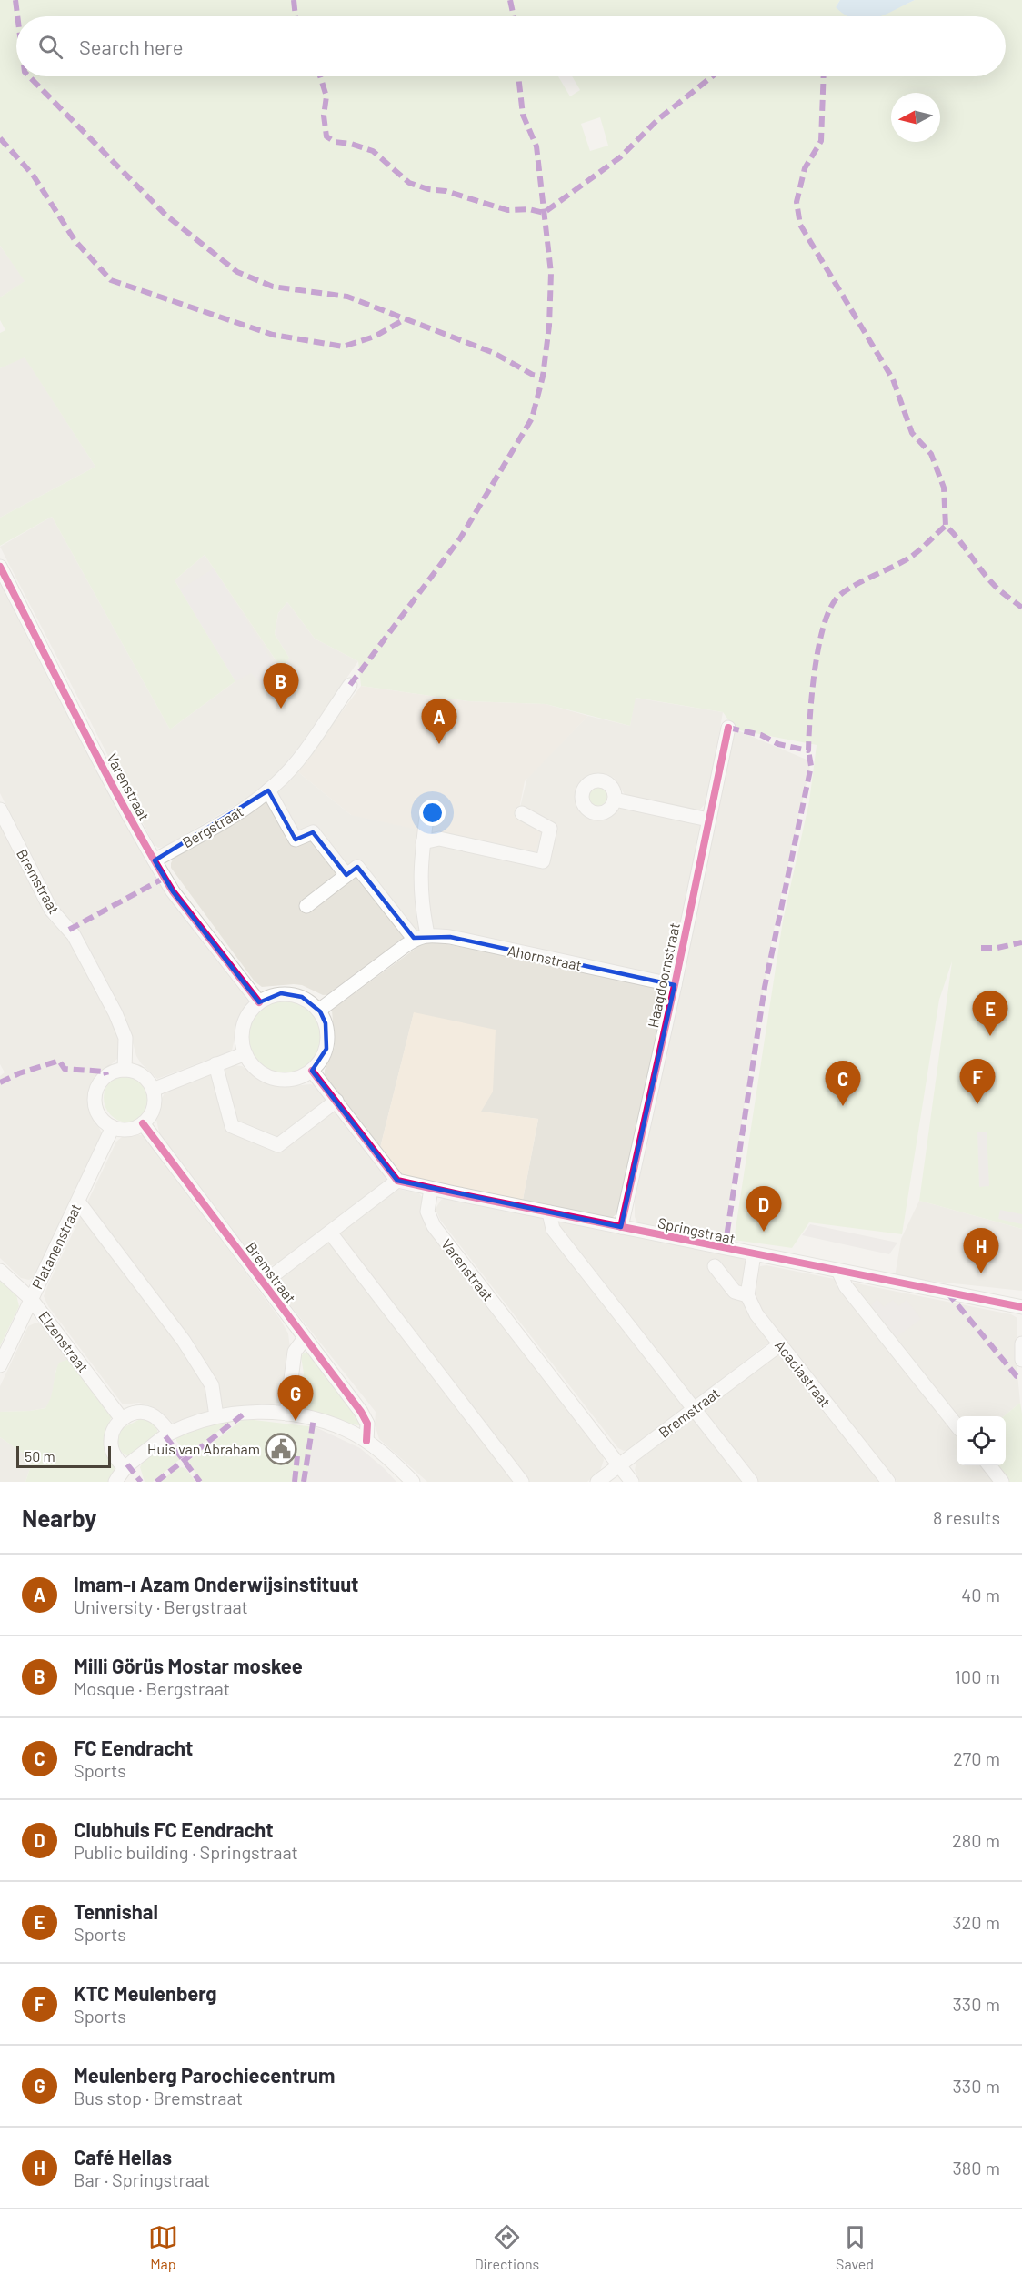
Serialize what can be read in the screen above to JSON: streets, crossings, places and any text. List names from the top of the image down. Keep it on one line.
{"streets":{"street":["Varenstraat","Bergstraat","Bremstraat","Ahornstraat","Haagdoornstraat","Springstraat","Platanenstraat","Elzenstraat","Acaciastraat"]},"crossings":[["Varenstraat","Bergstraat"],["Varenstraat","Bremstraat"],["Varenstraat","Springstraat"],["Bremstraat","Platanenstraat"],["Bremstraat","Acaciastraat"],["Ahornstraat","Haagdoornstraat"],["Haagdoornstraat","Springstraat"],["Platanenstraat","Elzenstraat"]],"places":{"public building":["Huis van Abraham"]},"scale_bar":"50 m","north":"left","page":{"search":"Search here","pins":["B","A","E","F","C","D","H","G"],"scale":"50 m","heading":["Nearby","8 results"],"list":[{"mark":"A","name":"Imam-ı Azam Onderwijsinstituut","note":"University · Bergstraat","value":"40 m"},{"mark":"B","name":"Milli Görüs Mostar moskee","note":"Mosque · Bergstraat","value":"100 m"},{"mark":"C","name":"FC Eendracht","note":"Sports","value":"270 m"},{"mark":"D","name":"Clubhuis FC Eendracht","note":"Public building · Springstraat","value":"280 m"},{"mark":"E","name":"Tennishal","note":"Sports","value":"320 m"},{"mark":"F","name":"KTC Meulenberg","note":"Sports","value":"330 m"},{"mark":"G","name":"Meulenberg Parochiecentrum","note":"Bus stop · Bremstraat","value":"330 m"},{"mark":"H","name":"Café Hellas","note":"Bar · Springstraat","value":"380 m"}],"nav":["Map","Directions","Saved"]}}
